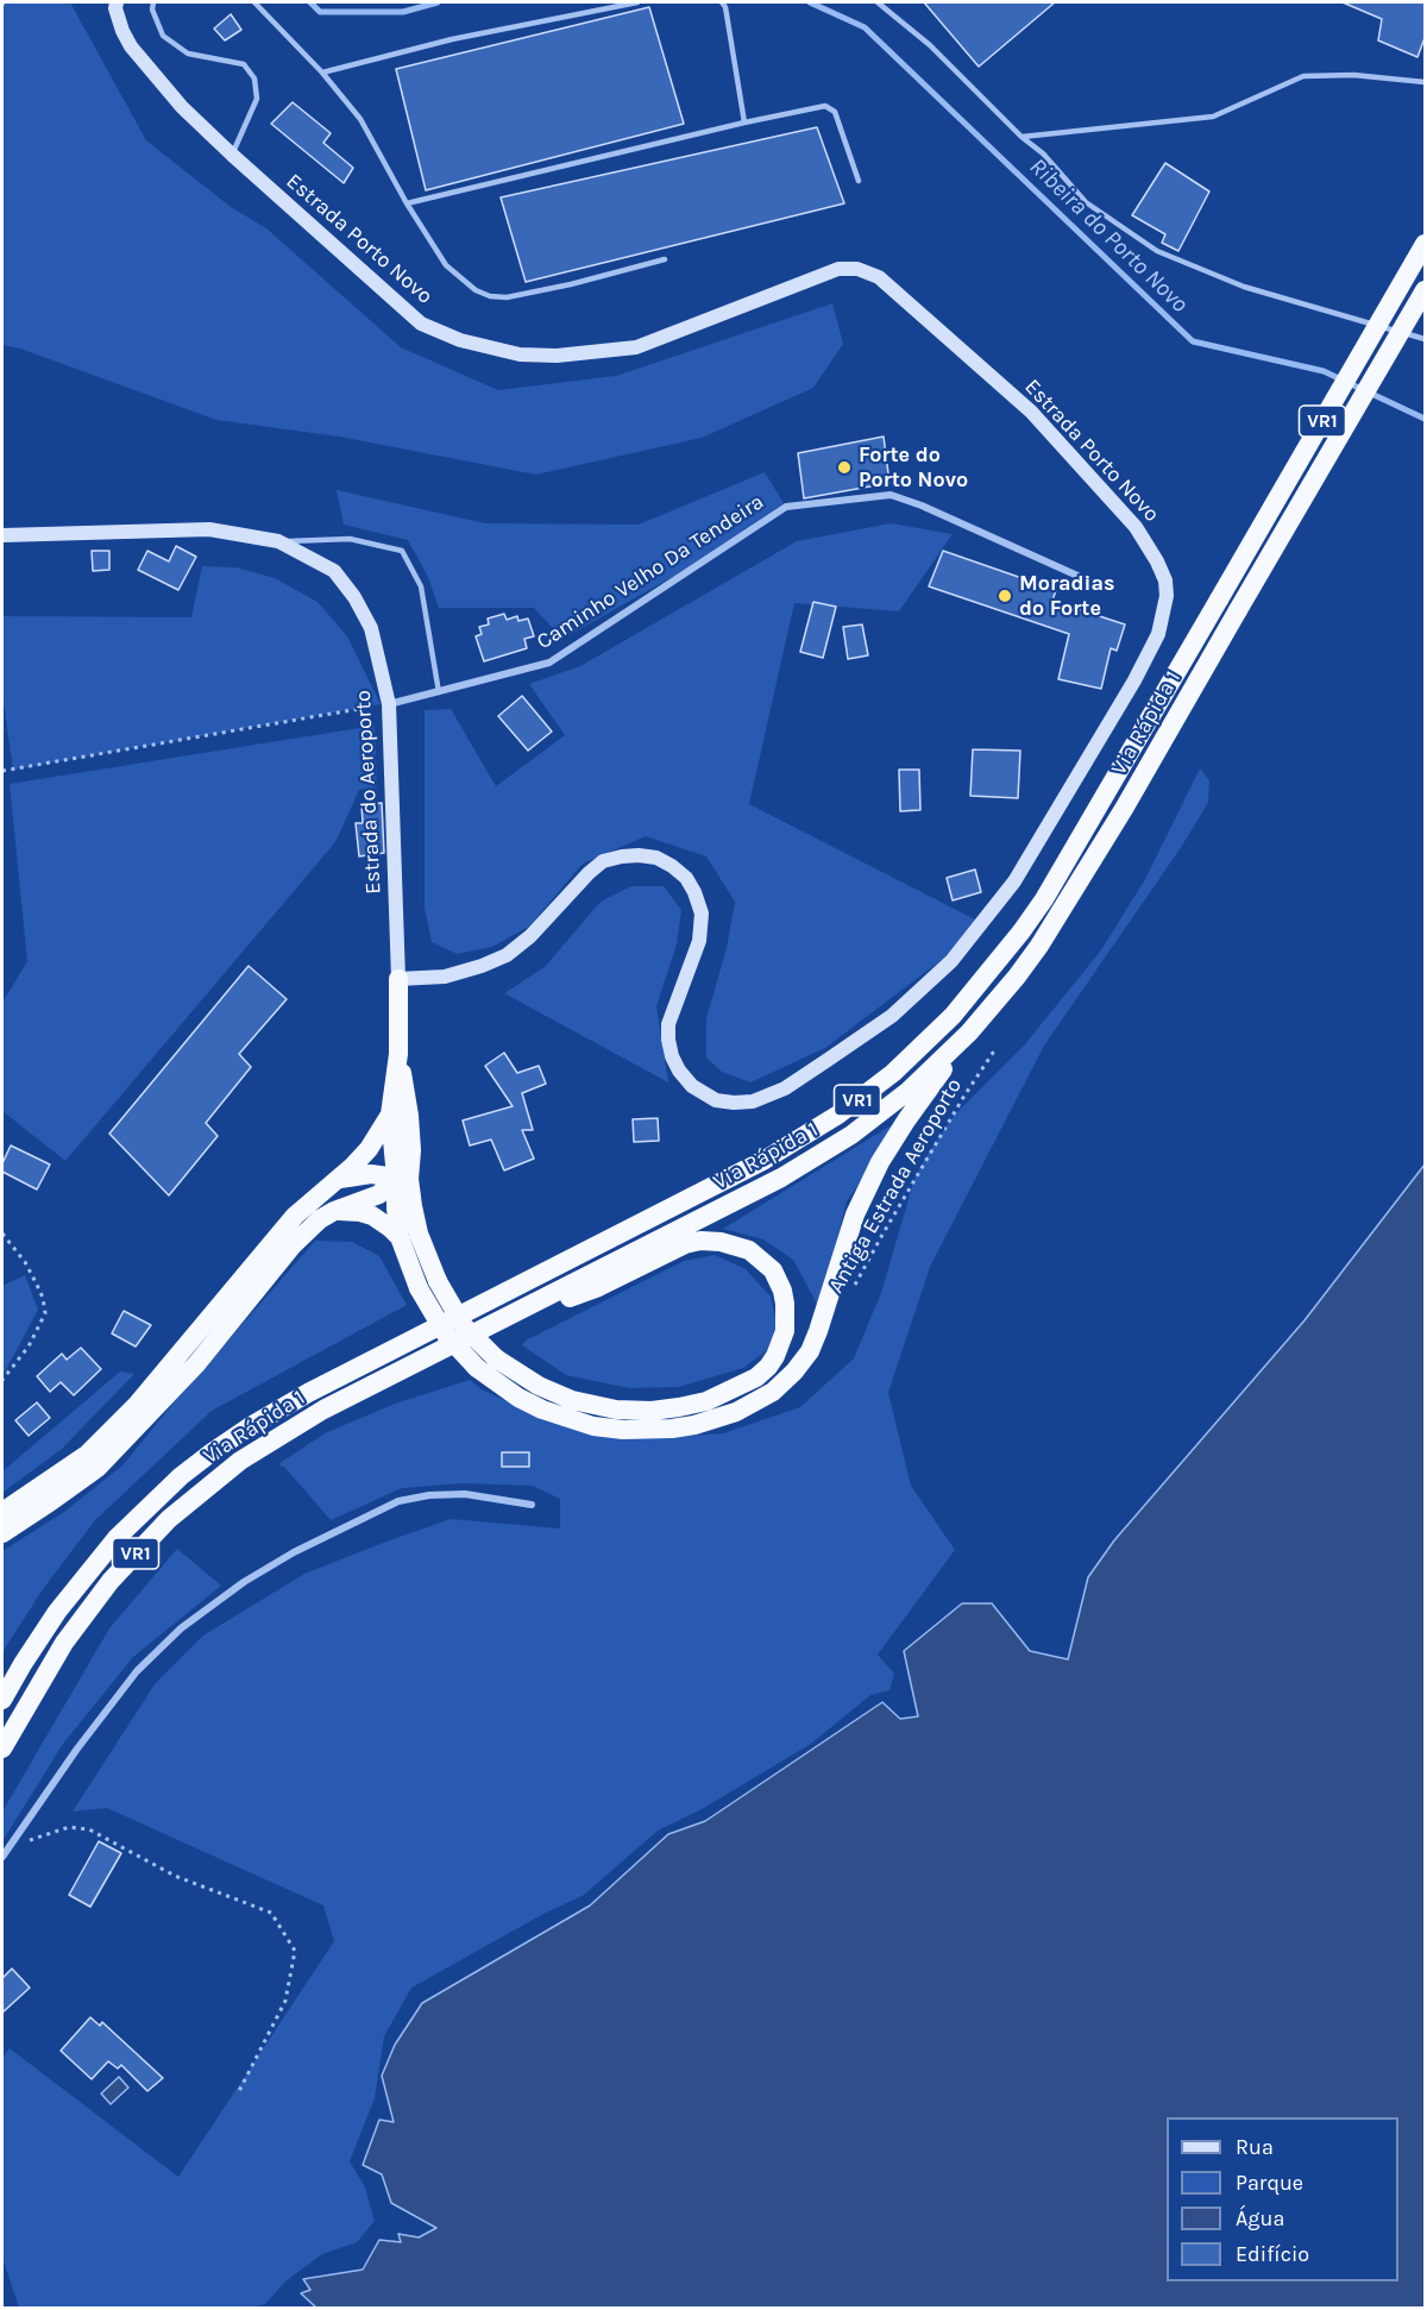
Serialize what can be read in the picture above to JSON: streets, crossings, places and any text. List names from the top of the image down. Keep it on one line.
{"streets":{"highway":["VR1","Via Rápida 1"],"main road":["Estrada Porto Novo","Estrada do Aeroporto"],"street":["Caminho Velho Da Tendeira"],"path":["Antiga Estrada Aeroporto"]},"crossings":[["Estrada Porto Novo","Estrada do Aeroporto"],["Caminho Velho Da Tendeira","Estrada do Aeroporto"]],"water":["Ribeira do Porto Novo"],"places":["Forte do Porto Novo","Moradias do Forte"],"legend":["Rua","Parque","Água","Edifício"]}
